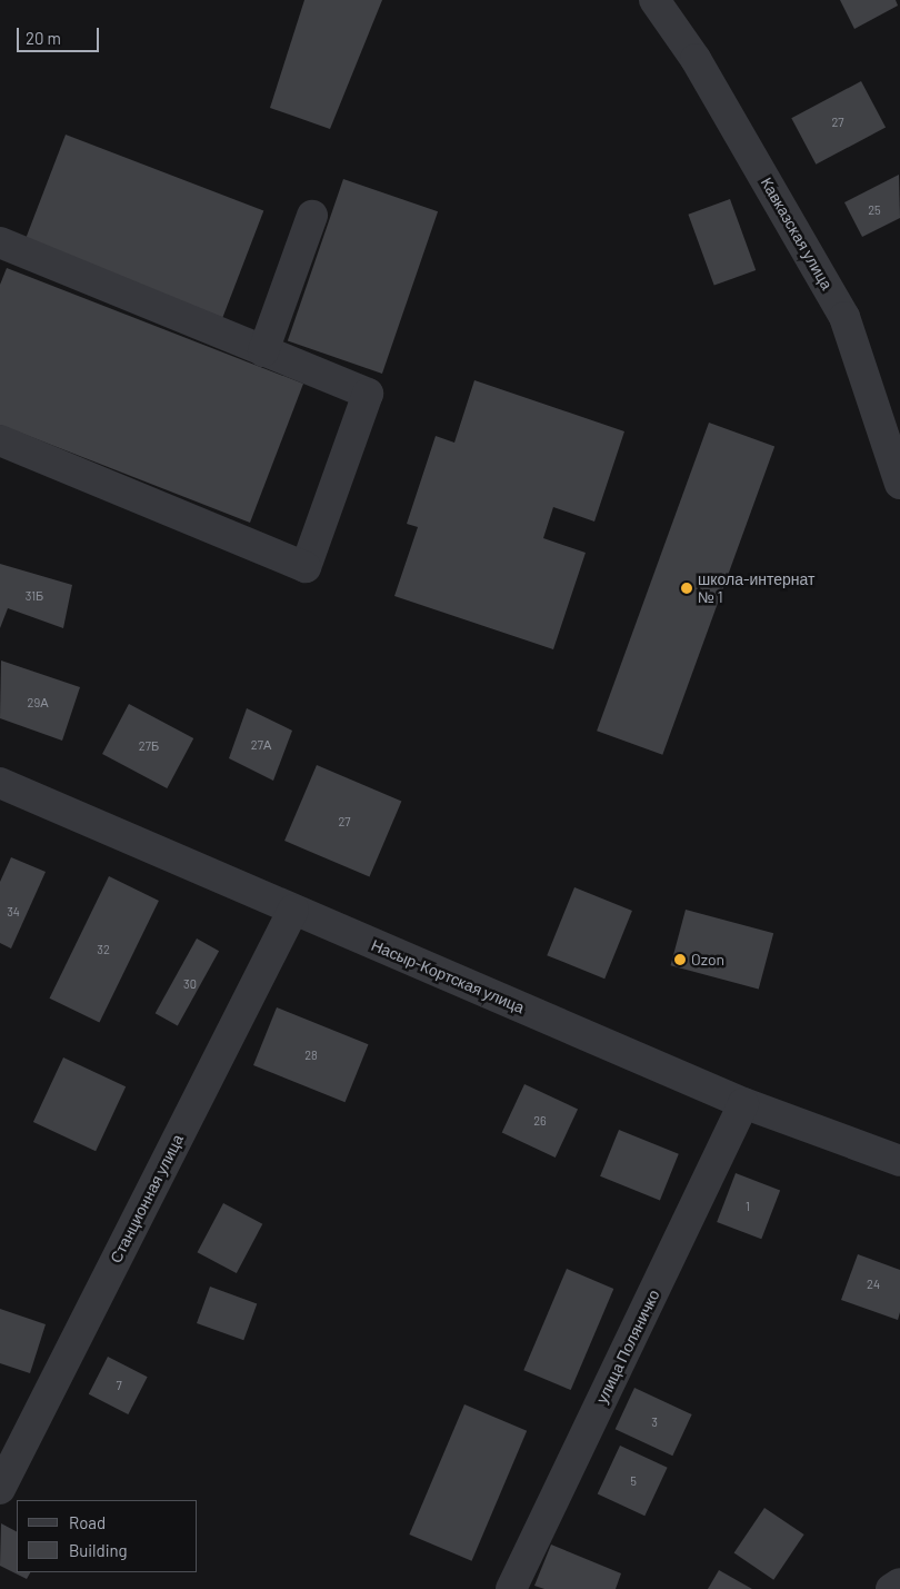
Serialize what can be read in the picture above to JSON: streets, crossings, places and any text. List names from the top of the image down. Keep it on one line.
{"streets":{"street":["Кавказская улица","Насыр-Кортская улица","Станционная улица","улица Поляничко"]},"crossings":[["Насыр-Кортская улица","Станционная улица"],["Насыр-Кортская улица","улица Поляничко"]],"places":["школа-интернат № 1","Ozon"],"house_numbers":["27","25","31Б","29А","27А","27Б","27","34","32","30","28","26","1","24","7","3","5"],"legend":["Road","Building"],"scale_bar":"20 m"}
